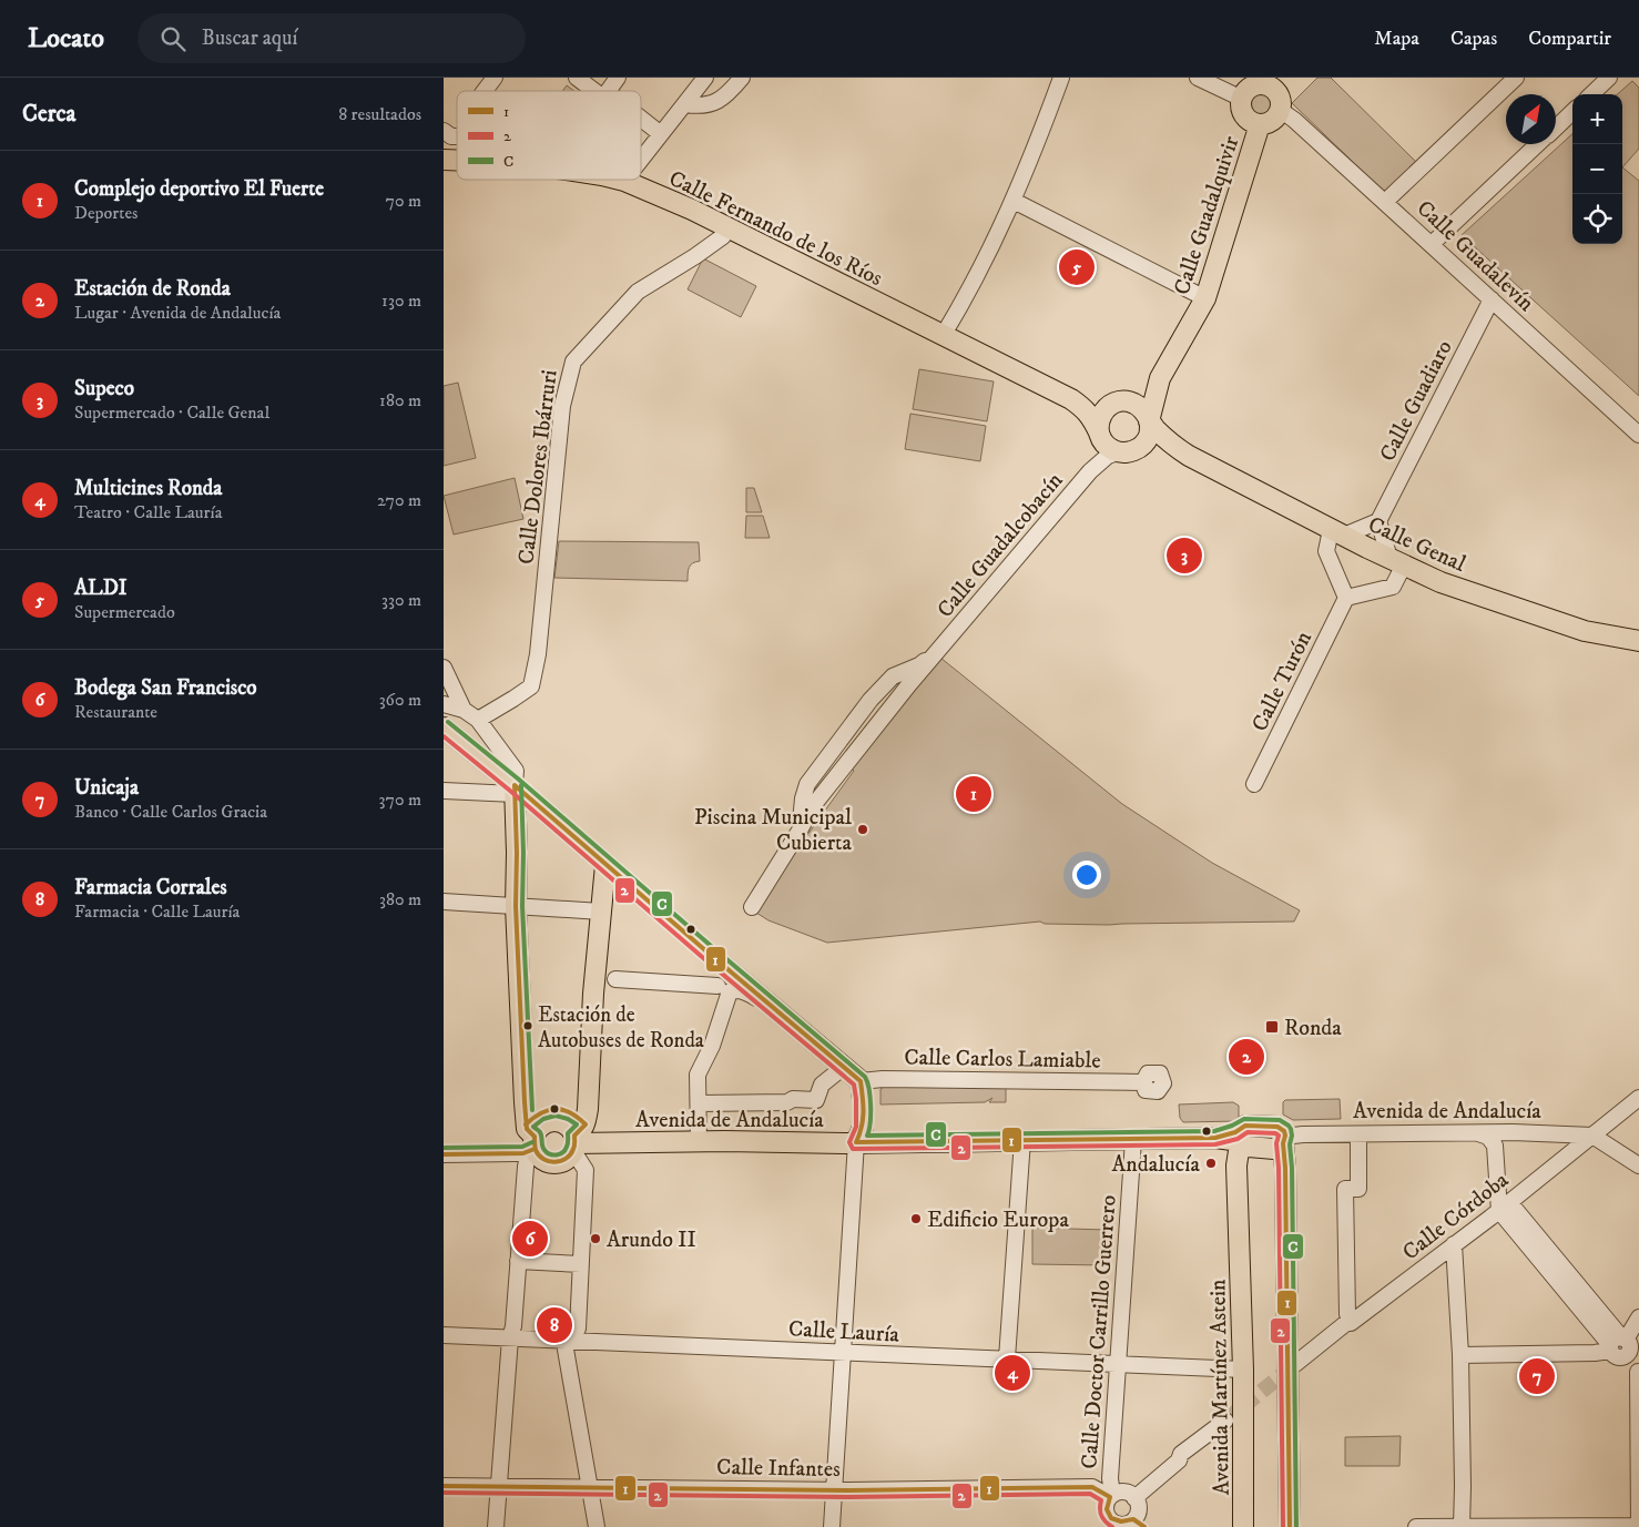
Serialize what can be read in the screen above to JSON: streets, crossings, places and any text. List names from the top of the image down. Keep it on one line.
{"streets":{"main road":["Calle Guadalquivir","Calle Fernando de los Ríos","Calle Genal","Avenida de Andalucía","Avenida Martínez Astein"],"street":["Calle Guadalevín","Calle Guadiaro","Calle Dolores Ibárruri","Calle Guadalcobacín","Calle Turón","Calle Carlos Lamiable","Calle Córdoba","Calle Lauría","Calle Doctor Carrillo Guerrero","Calle Infantes"]},"crossings":[["Calle Guadalquivir","Calle Fernando de los Ríos"],["Calle Guadalquivir","Calle Guadalevín"],["Calle Guadalquivir","Calle Genal"],["Calle Guadalquivir","Calle Guadalcobacín"],["Calle Fernando de los Ríos","Calle Dolores Ibárruri"],["Calle Fernando de los Ríos","Calle Genal"],["Calle Fernando de los Ríos","Calle Guadalcobacín"],["Calle Guadalevín","Calle Guadiaro"],["Calle Genal","Calle Guadalcobacín"],["Avenida de Andalucía","Calle Córdoba"],["Avenida de Andalucía","Calle Doctor Carrillo Guerrero"],["Avenida de Andalucía","Avenida Martínez Astein"],["Calle Lauría","Calle Doctor Carrillo Guerrero"],["Calle Lauría","Avenida Martínez Astein"],["Calle Doctor Carrillo Guerrero","Calle Infantes"]],"places":{"other":["Piscina Municipal Cubierta","Estación de Autobuses de Ronda","Andalucía","Edificio Europa","Arundo II"],"transit":["Ronda"]},"lines":["transit line C","transit line 2","transit line 1"],"legend":["1","2","C"],"north":"top right","page":{"header":"Locato","search":"Buscar aquí","nav":["Mapa","Capas","Compartir"],"heading":["Cerca","8 resultados"],"map_buttons":["+","−"],"list":[{"mark":"1","name":"Complejo deportivo El Fuerte","note":"Deportes","value":"70 m"},{"mark":"2","name":"Estación de Ronda","note":"Lugar · Avenida de Andalucía","value":"130 m"},{"mark":"3","name":"Supeco","note":"Supermercado · Calle Genal","value":"180 m"},{"mark":"4","name":"Multicines Ronda","note":"Teatro · Calle Lauría","value":"270 m"},{"mark":"5","name":"ALDI","note":"Supermercado","value":"330 m"},{"mark":"6","name":"Bodega San Francisco","note":"Restaurante","value":"360 m"},{"mark":"7","name":"Unicaja","note":"Banco · Calle Carlos Gracia","value":"370 m"},{"mark":"8","name":"Farmacia Corrales","note":"Farmacia · Calle Lauría","value":"380 m"}],"pins":["5","3","1","2","6","8","4","7"]}}
